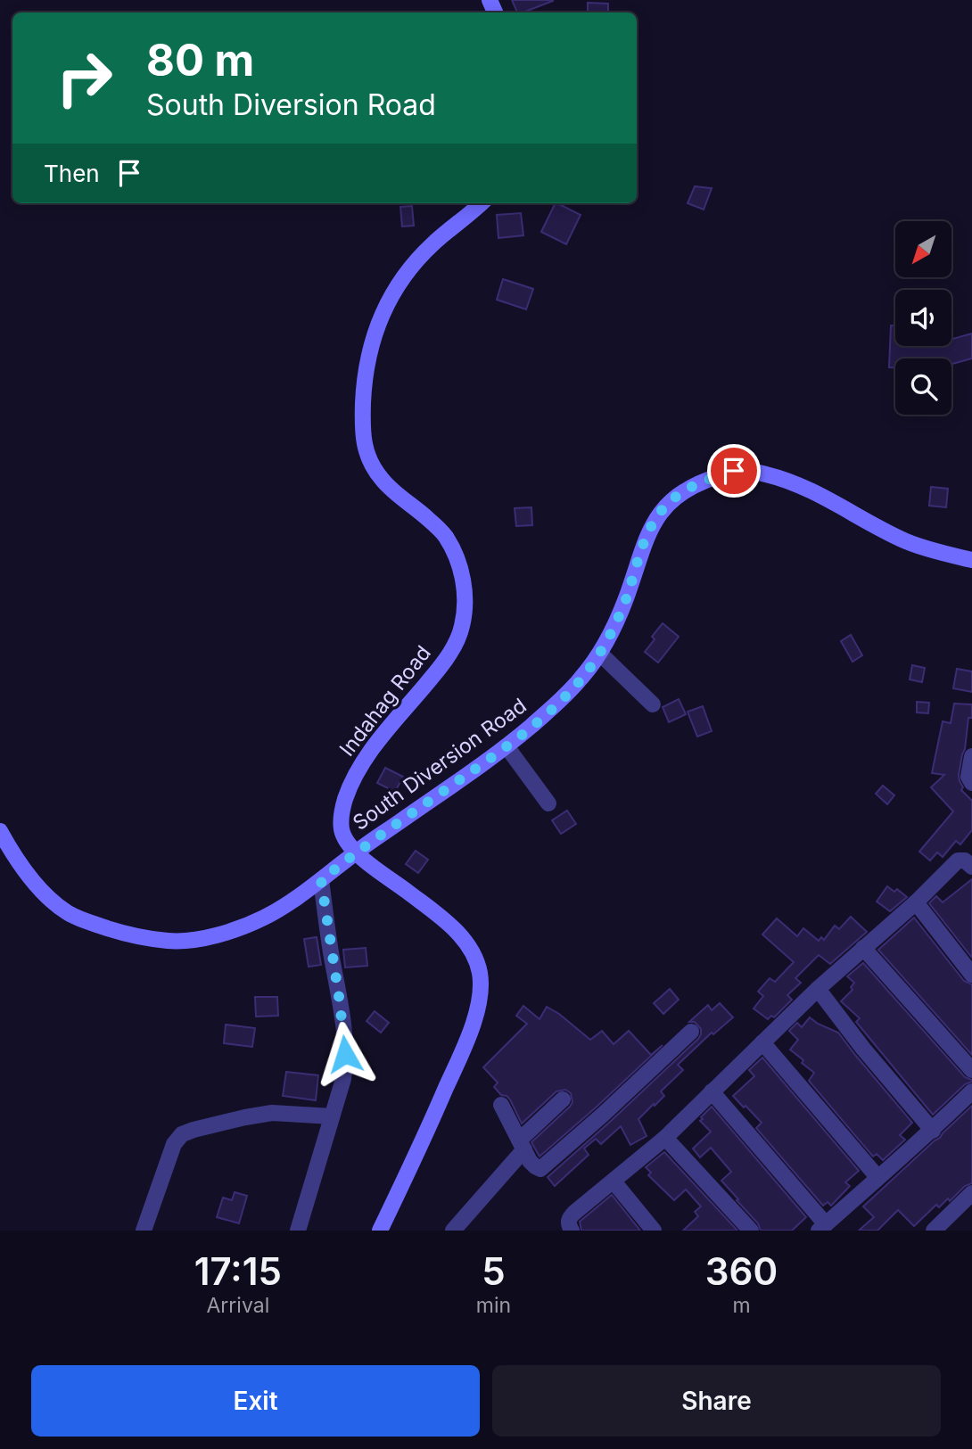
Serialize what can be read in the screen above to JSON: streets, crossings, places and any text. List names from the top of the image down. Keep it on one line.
{"streets":{"main road":["Indahag Road","South Diversion Road"]},"crossings":[["Indahag Road","South Diversion Road"]],"north":"bottom left","page":{"turn":["80 m","South Diversion Road"],"then":"Then","eta":["17:15","Arrival","5","min","360","m"],"buttons":["Exit","Share"]}}
